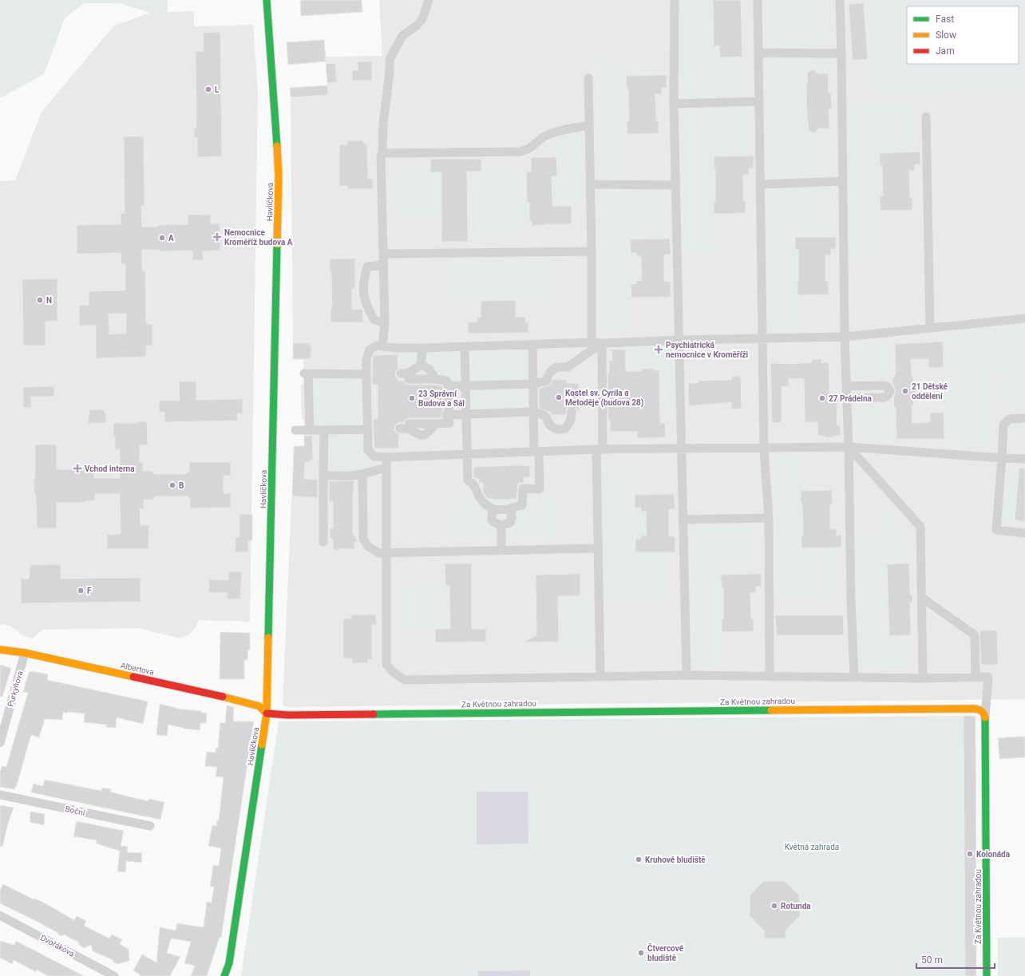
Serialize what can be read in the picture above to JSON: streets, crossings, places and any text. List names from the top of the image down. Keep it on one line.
{"streets":{"street":["Havlíčkova","Albertova","Purkyňova","Za Květnou zahradou","Boční","Dvořákova"]},"crossings":[["Havlíčkova","Albertova"],["Havlíčkova","Za Květnou zahradou"],["Albertova","Purkyňova"],["Albertova","Za Květnou zahradou"]],"parks":["Květná zahrada"],"places":{"other":["L","A","N","21 Dětské oddělení","Kostel sv. Cyrila a Metoděje (budova 28)","23 Správní Budova a Sál","27 Prádelna","B","F","Kolonáda","Kruhové bludiště","Rotunda","Čtvercové bludiště"],"health":["Nemocnice Kroměříž budova A","Psychiatrická nemocnice v Kroměříži","Vchod interna"]},"legend":["Fast","Slow","Jam"],"scale_bar":"50 m"}
